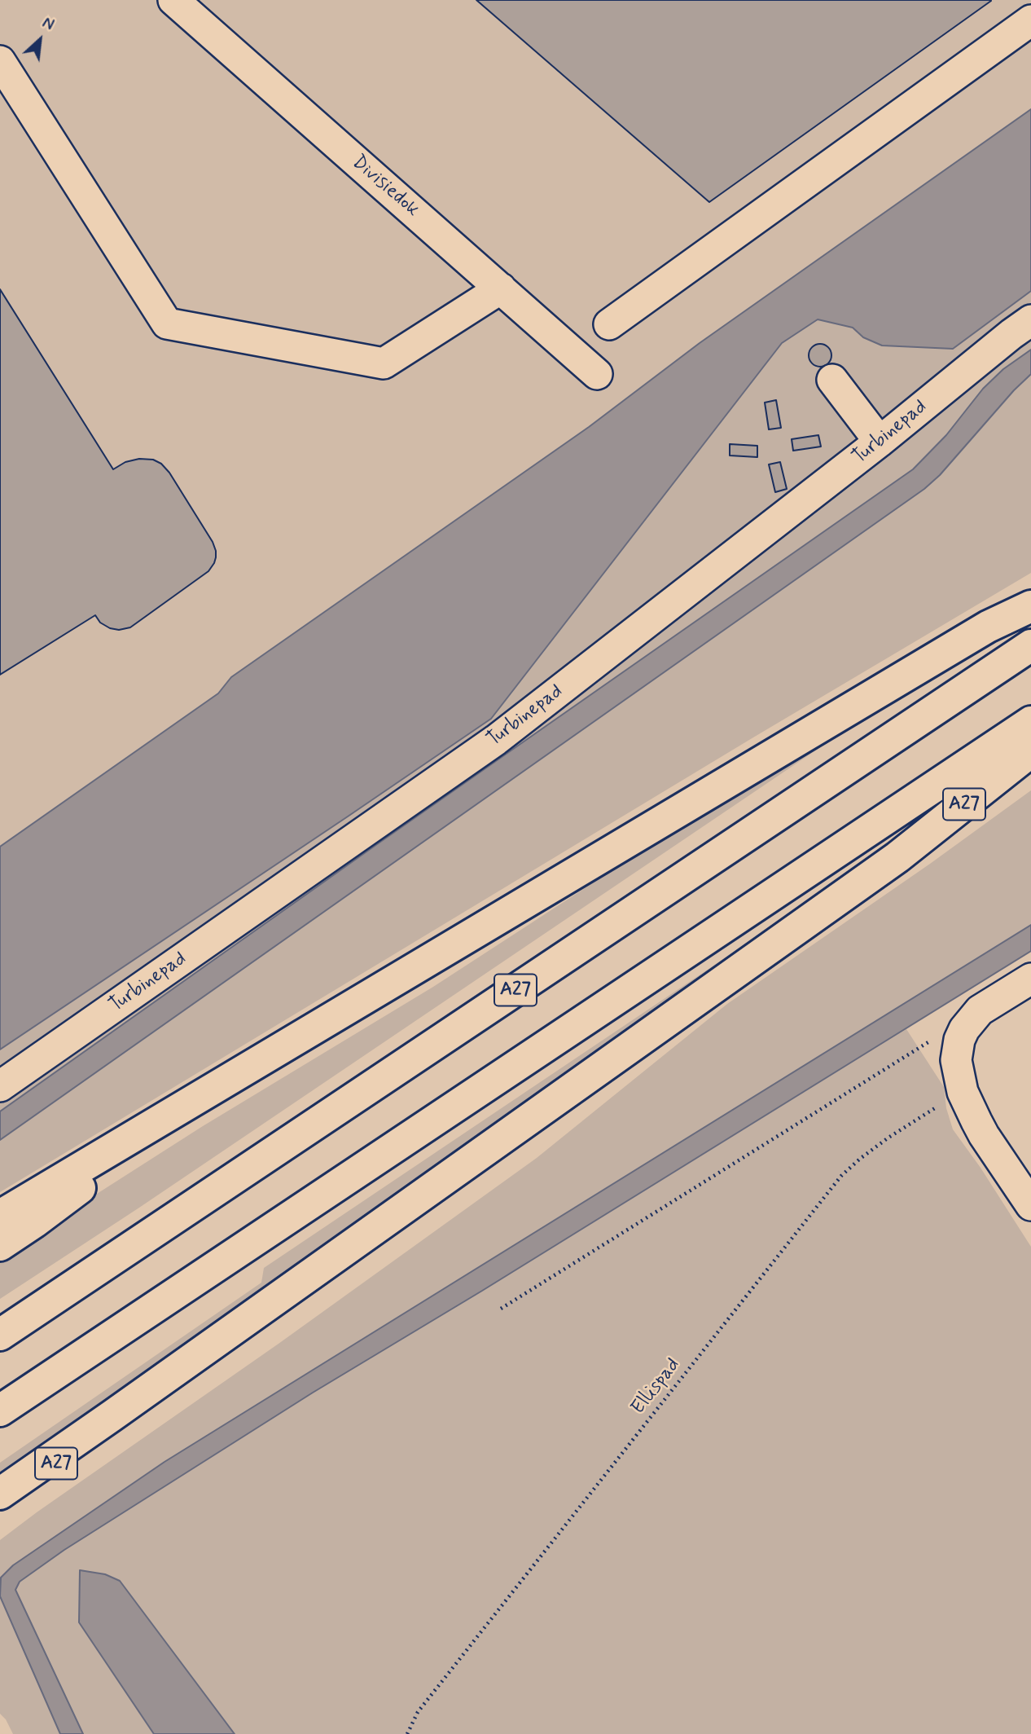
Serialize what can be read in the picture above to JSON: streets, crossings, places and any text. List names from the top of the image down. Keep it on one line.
{"streets":{"highway":["A27"],"street":["Divisiedok","Turbinepad"],"path":["Ellispad"]},"north":"top right"}
